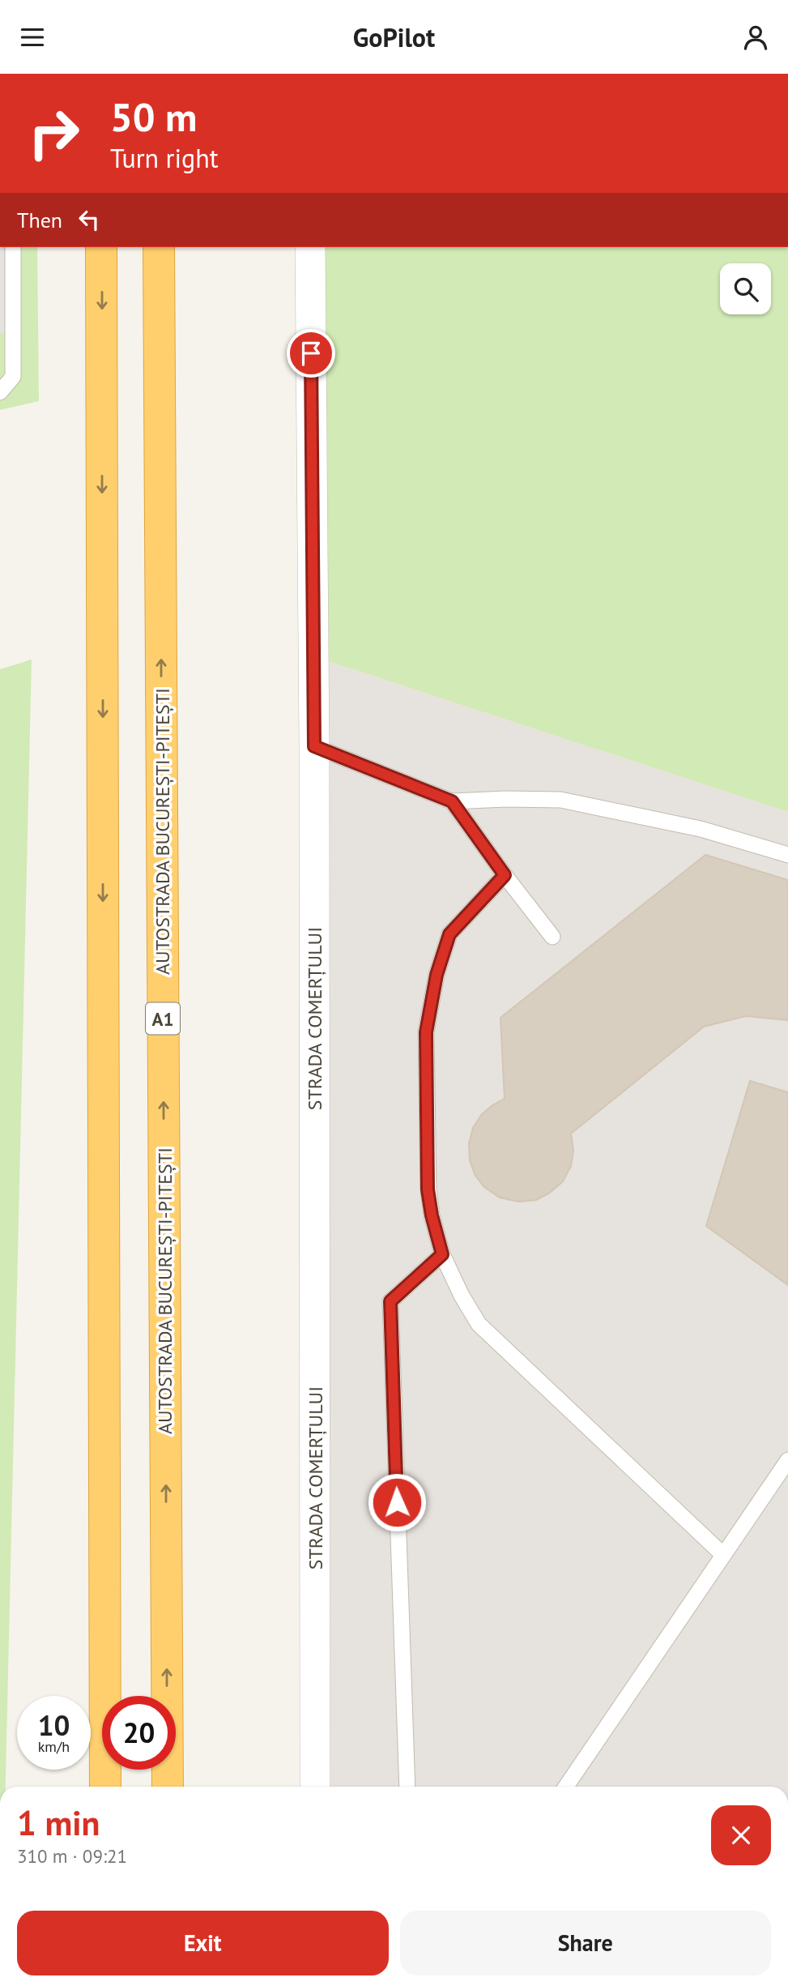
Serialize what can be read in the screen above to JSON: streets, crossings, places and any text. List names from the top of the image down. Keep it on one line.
{"streets":{"highway":["AUTOSTRADA BUCUREȘTI-PITEȘTI","A1"],"street":["STRADA COMERȚULUI"]},"page":{"header":"GoPilot","turn":["50 m","Turn right"],"then":"Then","speed":"10 km/h","limit":"20","heading":["1 min","310 m · 09:21"],"buttons":["Exit","Share"]}}
